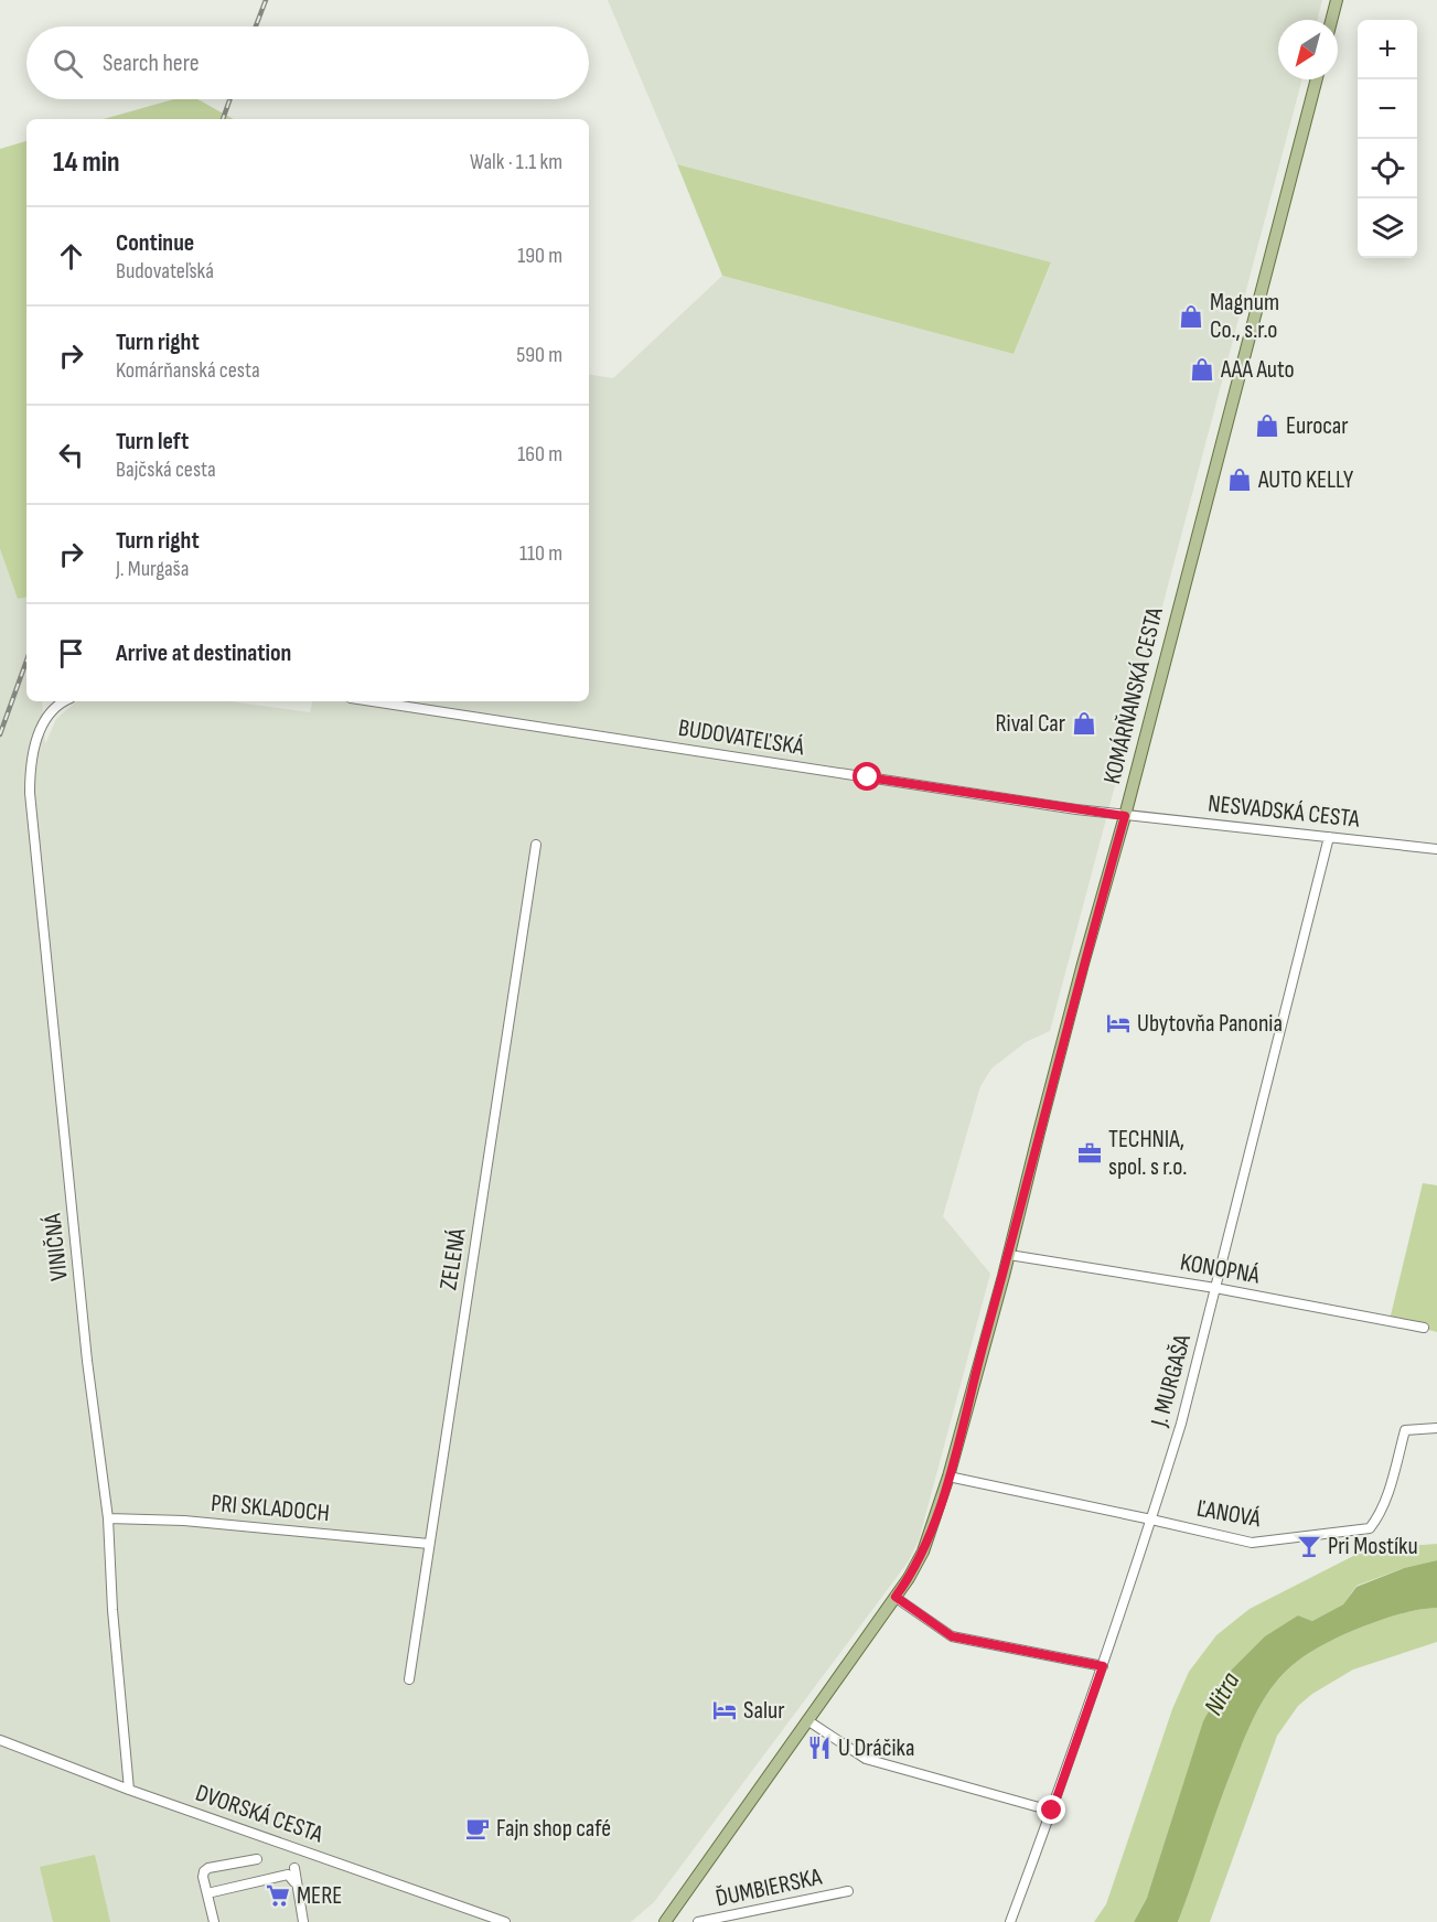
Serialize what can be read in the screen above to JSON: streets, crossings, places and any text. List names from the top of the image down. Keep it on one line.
{"streets":{"main road":["KOMÁRŇANSKÁ CESTA"],"street":["BUDOVATEĽSKÁ","NESVADSKÁ CESTA","VINIČNÁ","ZELENÁ","KONOPNÁ","J. MURGAŠA","PRI SKLADOCH","ĽANOVÁ","DVORSKÁ CESTA","ĎUMBIERSKA"]},"crossings":[["KOMÁRŇANSKÁ CESTA","BUDOVATEĽSKÁ"],["KOMÁRŇANSKÁ CESTA","NESVADSKÁ CESTA"],["KOMÁRŇANSKÁ CESTA","KONOPNÁ"],["KOMÁRŇANSKÁ CESTA","ĽANOVÁ"],["BUDOVATEĽSKÁ","NESVADSKÁ CESTA"],["NESVADSKÁ CESTA","J. MURGAŠA"],["VINIČNÁ","PRI SKLADOCH"],["VINIČNÁ","DVORSKÁ CESTA"],["ZELENÁ","PRI SKLADOCH"],["KONOPNÁ","J. MURGAŠA"],["J. MURGAŠA","ĽANOVÁ"]],"water":["Nitra"],"places":{"shop":["Magnum Co., s.r.o","AAA Auto","Eurocar","AUTO KELLY","Rival Car"],"hotel":["Ubytovňa Panonia","Salur"],"office":["TECHNIA, spol. s r.o."],"bar":["Pri Mostíku"],"restaurant":["U Dráčika"],"cafe":["Fajn shop café"],"supermarket":["MERE"]},"north":"bottom left","page":{"map_buttons":["+","−"],"search":"Search here","heading":["14 min","Walk · 1.1 km"],"list":[["Continue","Budovateľská","190 m"],["Turn right","Komárňanská cesta","590 m"],["Turn left","Bajčská cesta","160 m"],["Turn right","J. Murgaša","110 m"],"Arrive at destination"]}}
